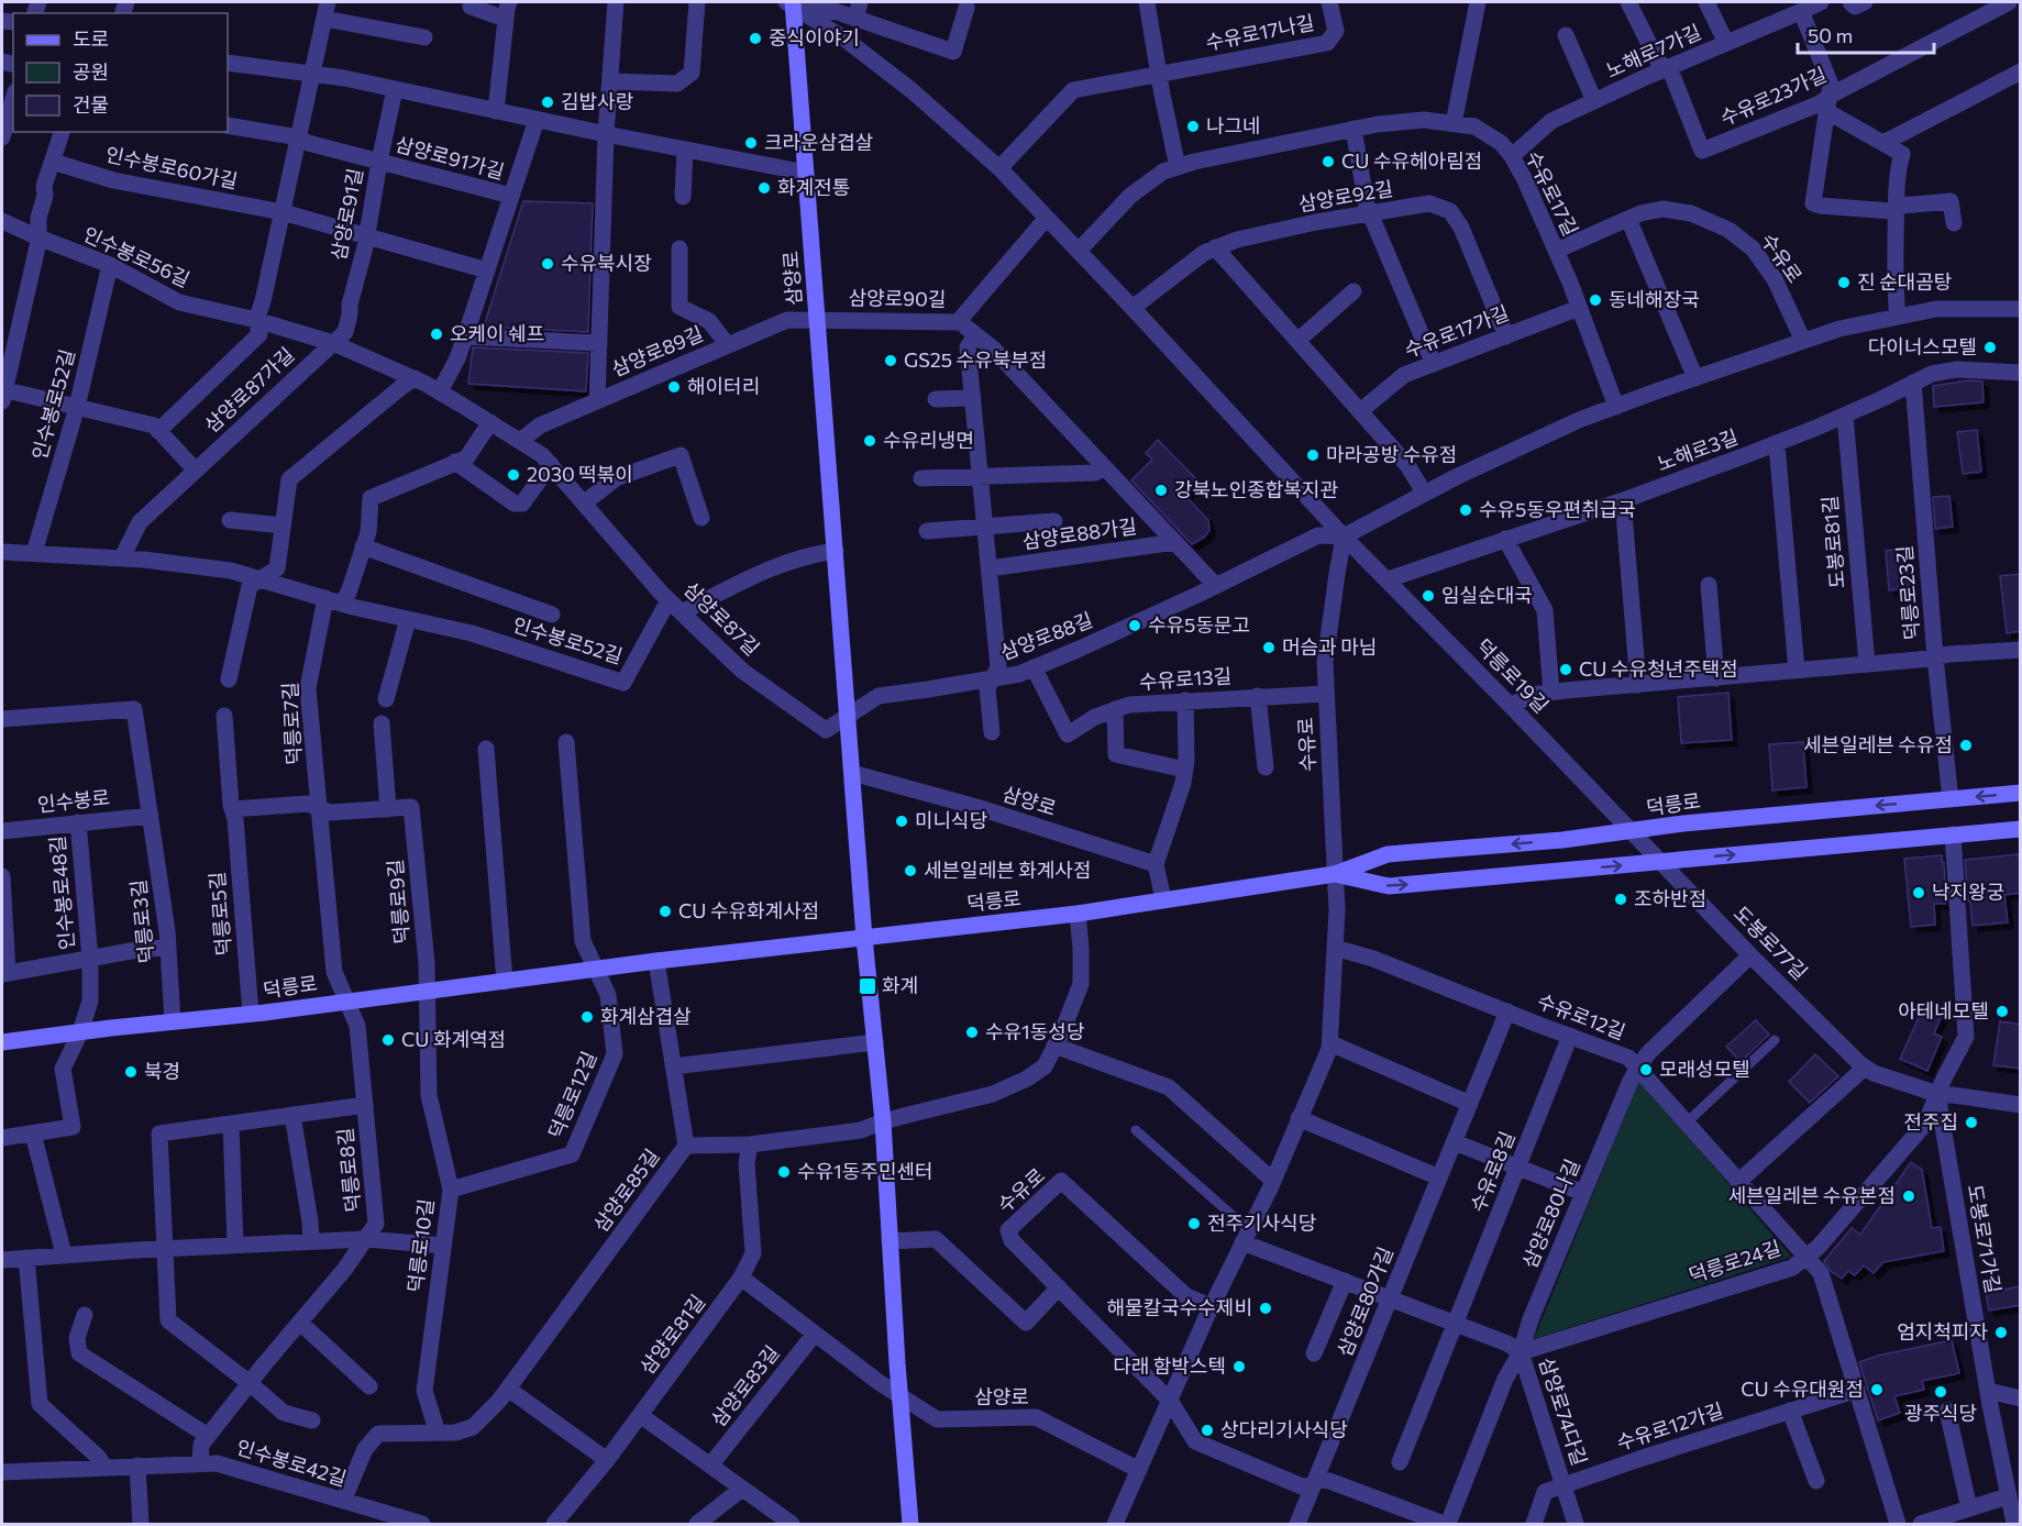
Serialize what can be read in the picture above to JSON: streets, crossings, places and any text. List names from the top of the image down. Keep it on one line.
{"streets":{"main road":["삼양로","덕릉로"],"street":["수유로17나길","노해로7가길","수유로23가길","삼양로91가길","인수봉로60가길","수유로17길","삼양로92길","삼양로91길","인수봉로56길","수유로","삼양로90길","수유로17가길","삼양로89길","삼양로87가길","인수봉로52길","노해로3길","삼양로88가길","도봉로81길","덕릉로23길","삼양로87길","삼양로88길","덕릉로19길","수유로13길","덕릉로7길","인수봉로","인수봉로48길","덕릉로9길","덕릉로5길","덕릉로3길","도봉로77길","수유로12길","덕릉로12길","덕릉로8길","수유로8길","삼양로85길","삼양로80나길","도봉로71가길","덕릉로10길","덕릉로24길","삼양로80가길","삼양로81길","삼양로83길","삼양로74다길","수유로12가길","인수봉로42길"]},"crossings":[["노해로7가길","수유로23가길"],["노해로7가길","수유로17길"],["삼양로91가길","삼양로91길"],["삼양로91가길","삼양로87길"],["인수봉로60가길","삼양로91길"],["수유로17길","수유로"],["수유로17길","수유로17가길"],["삼양로92길","수유로17가길"],["삼양로91길","삼양로87가길"],["삼양로91길","삼양로87길"],["인수봉로56길","인수봉로52길"],["인수봉로56길","삼양로87길"],["수유로","삼양로"],["수유로","삼양로88길"],["수유로","덕릉로19길"],["수유로","수유로13길"],["수유로","덕릉로"],["수유로","수유로12길"],["수유로","삼양로80가길"],["삼양로","삼양로90길"],["삼양로","삼양로89길"],["삼양로","삼양로87길"],["삼양로","삼양로88길"],["삼양로","덕릉로"],["삼양로","삼양로85길"],["삼양로","삼양로81길"],["삼양로","삼양로83길"],["삼양로90길","삼양로89길"],["삼양로89길","삼양로87길"],["삼양로87가길","인수봉로52길"],["삼양로87가길","삼양로87길"],["인수봉로52길","삼양로87길"],["인수봉로52길","덕릉로7길"],["노해로3길","도봉로81길"],["노해로3길","덕릉로23길"],["노해로3길","덕릉로19길"],["덕릉로23길","덕릉로"],["삼양로87길","삼양로88길"],["삼양로88길","덕릉로19길"],["삼양로88길","수유로13길"],["덕릉로19길","덕릉로"],["덕릉로19길","도봉로77길"],["덕릉로7길","덕릉로"],["덕릉로7길","덕릉로8길"],["인수봉로","인수봉로48길"],["인수봉로","덕릉로3길"],["덕릉로","덕릉로9길"],["덕릉로","덕릉로5길"],["덕릉로","덕릉로3길"],["덕릉로","도봉로77길"],["덕릉로","덕릉로12길"],["덕릉로","덕릉로8길"],["덕릉로","덕릉로10길"],["덕릉로","덕릉로24길"],["인수봉로48길","덕릉로3길"],["덕릉로9길","덕릉로10길"],["도봉로77길","삼양로80나길"],["도봉로77길","도봉로71가길"],["도봉로77길","덕릉로24길"],["수유로12길","수유로8길"],["수유로12길","삼양로80나길"],["수유로12길","덕릉로24길"],["수유로12길","삼양로80가길"],["수유로12길","수유로12가길"],["덕릉로12길","덕릉로10길"],["덕릉로8길","인수봉로42길"],["삼양로85길","삼양로81길"],["삼양로85길","인수봉로42길"],["삼양로80나길","덕릉로24길"],["삼양로80나길","삼양로74다길"],["도봉로71가길","덕릉로24길"],["덕릉로24길","삼양로74다길"],["삼양로74다길","수유로12가길"]],"places":{"other":["중식이야기","김밥사랑","나그네","크라운삼겹살","CU 수유헤아림점","화계전통","수유북시장","진 순대곰탕","동네해장국","오케이 쉐프","다이너스모텔","GS25 수유북부점","해이터리","수유리냉면","마라공방 수유점","2030 떡볶이","강북노인종합복지관","수유5동우편취급국","임실순대국","수유5동문고","머슴과 마님","CU 수유청년주택점","세븐일레븐 수유점","미니식당","세븐일레븐 화계사점","낙지왕궁","조하반점","CU 수유화계사점","아테네모텔","화계삼겹살","수유1동성당","CU 화계역점","모래성모텔","북경","전주집","수유1동주민센터","세븐일레븐 수유본점","전주기사식당","해물칼국수수제비","엄지척피자","다래 함박스텍","CU 수유대원점","광주식당","상다리기사식당"],"transit":["화계"]},"legend":["도로","공원","건물"],"scale_bar":"50 m"}
